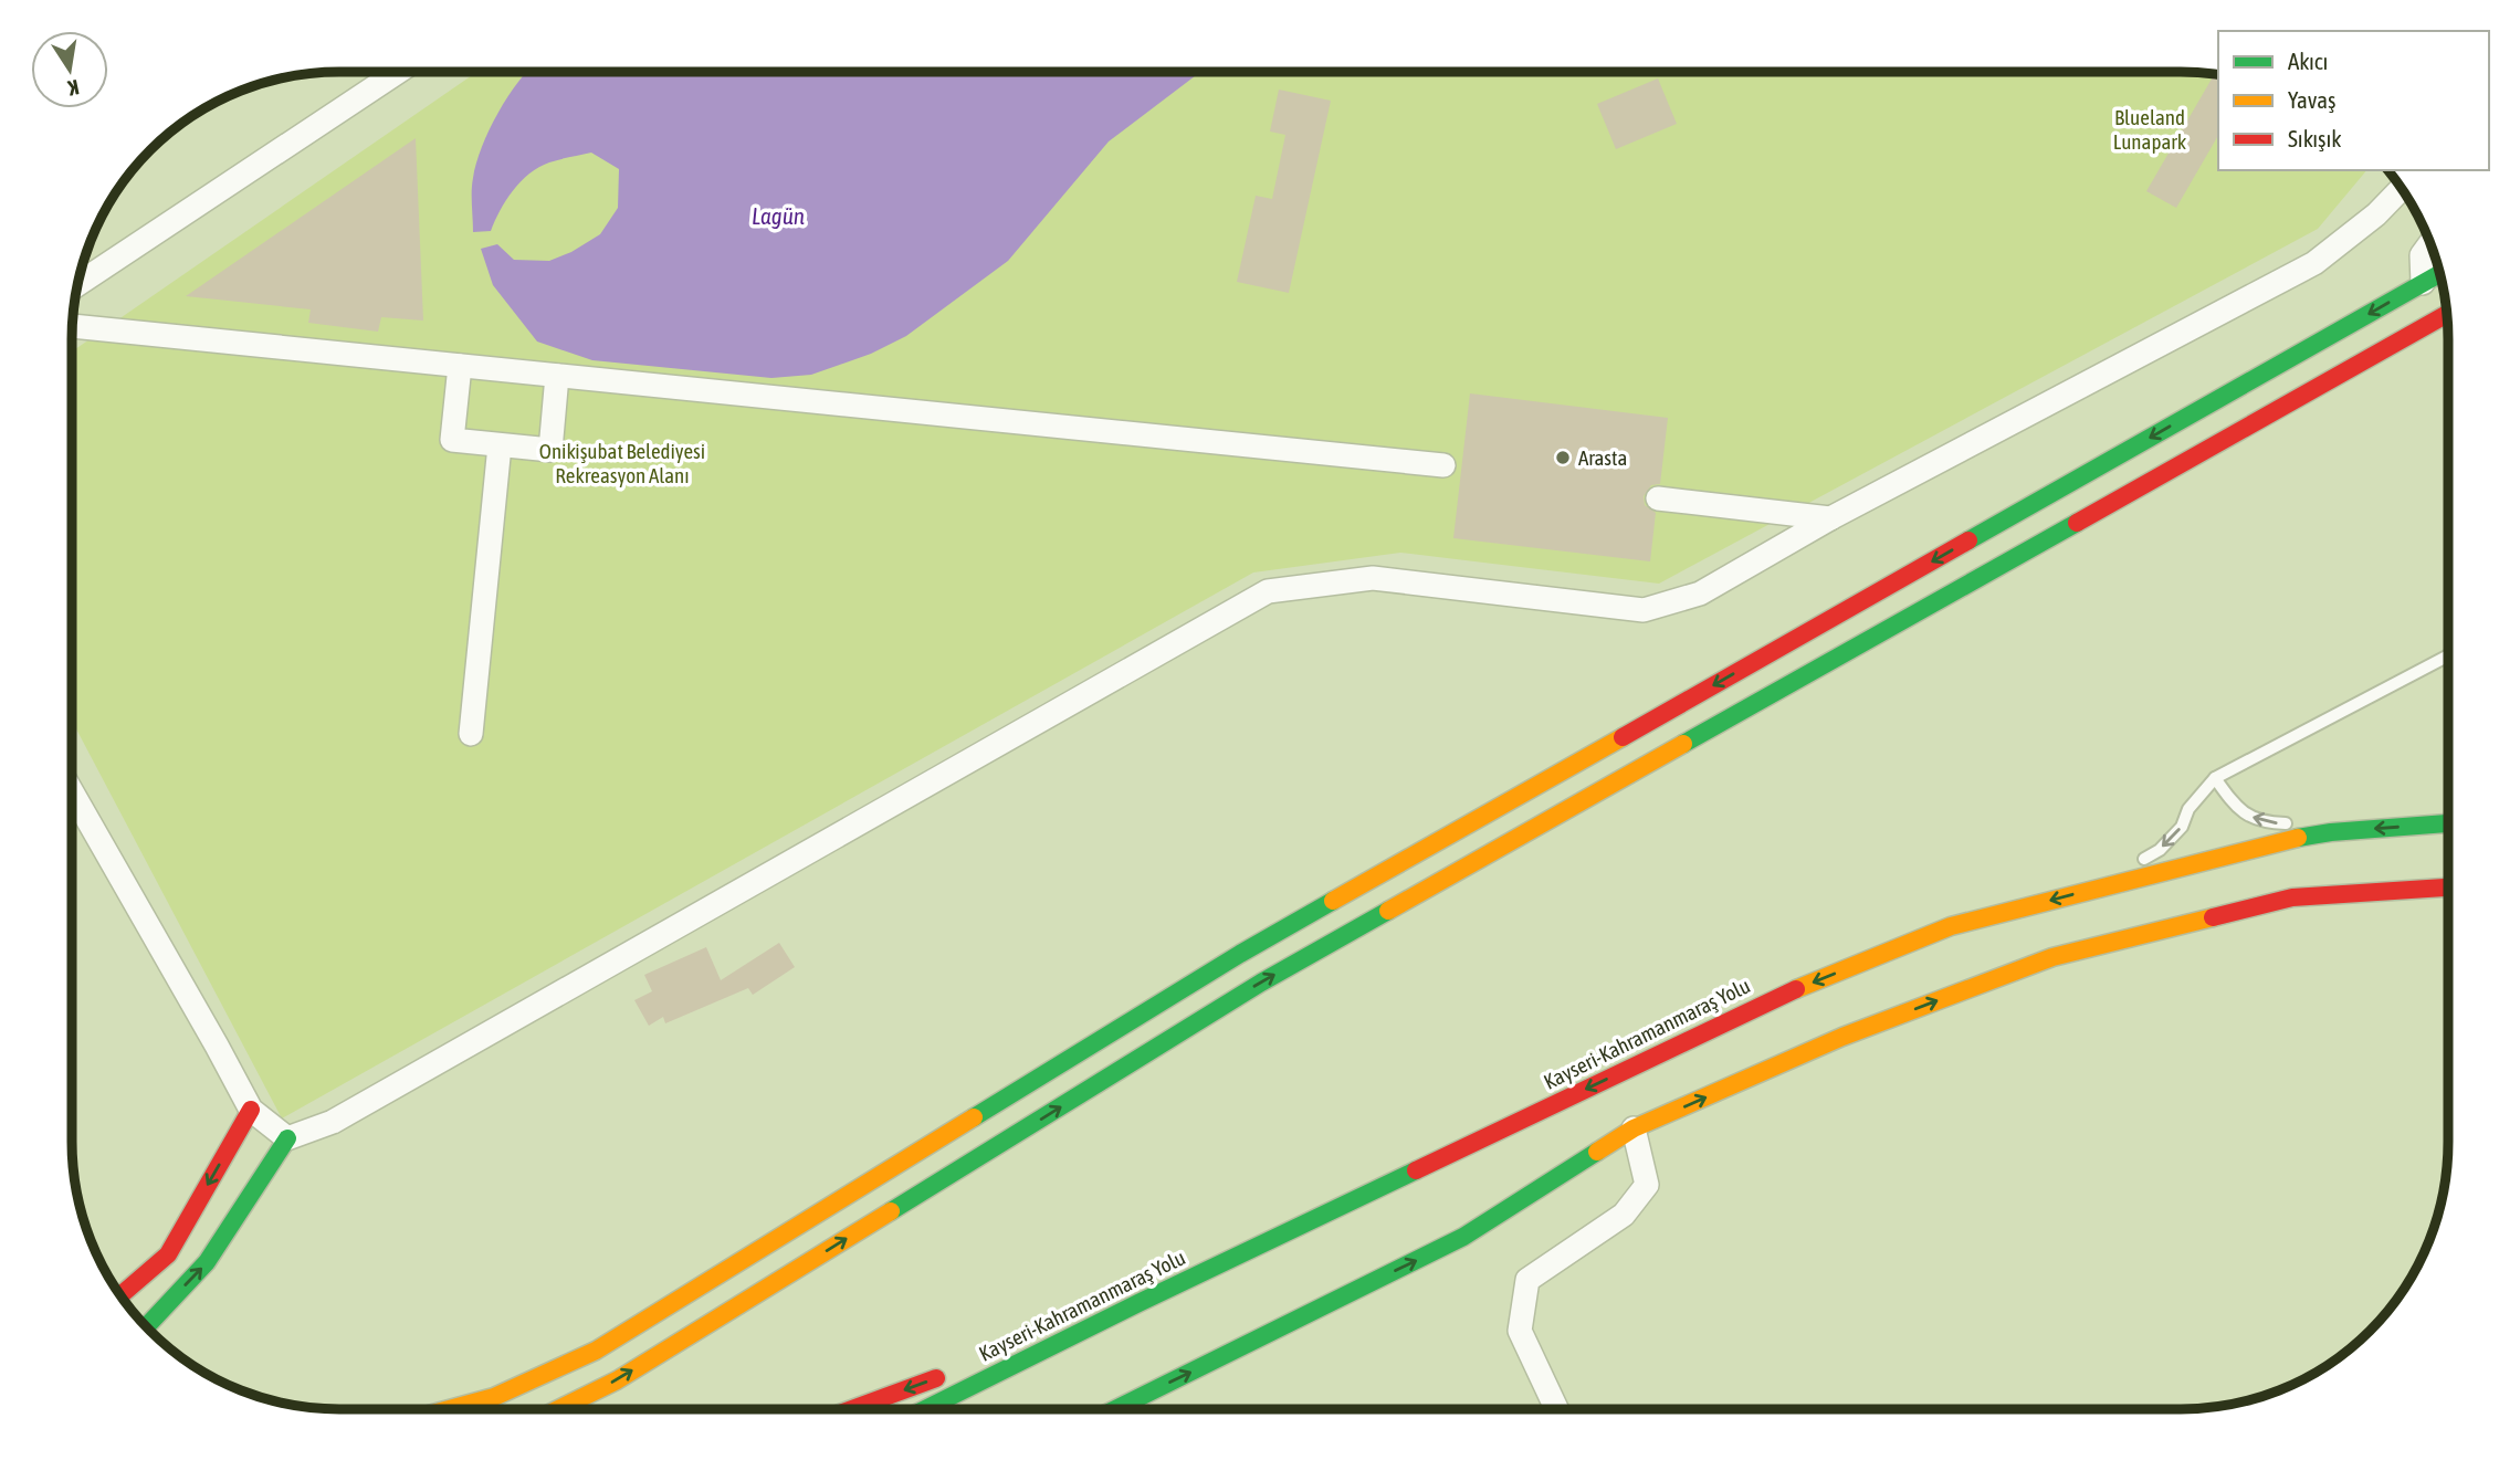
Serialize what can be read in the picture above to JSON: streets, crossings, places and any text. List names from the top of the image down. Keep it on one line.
{"streets":{"main road":["Kayseri-Kahramanmaraş Yolu"]},"water":["Lagün"],"parks":["Blueland Lunapark","Onikişubat Belediyesi Rekreasyon Alanı"],"places":["Arasta"],"legend":["Akıcı","Yavaş","Sıkışık"],"north":"bottom"}
